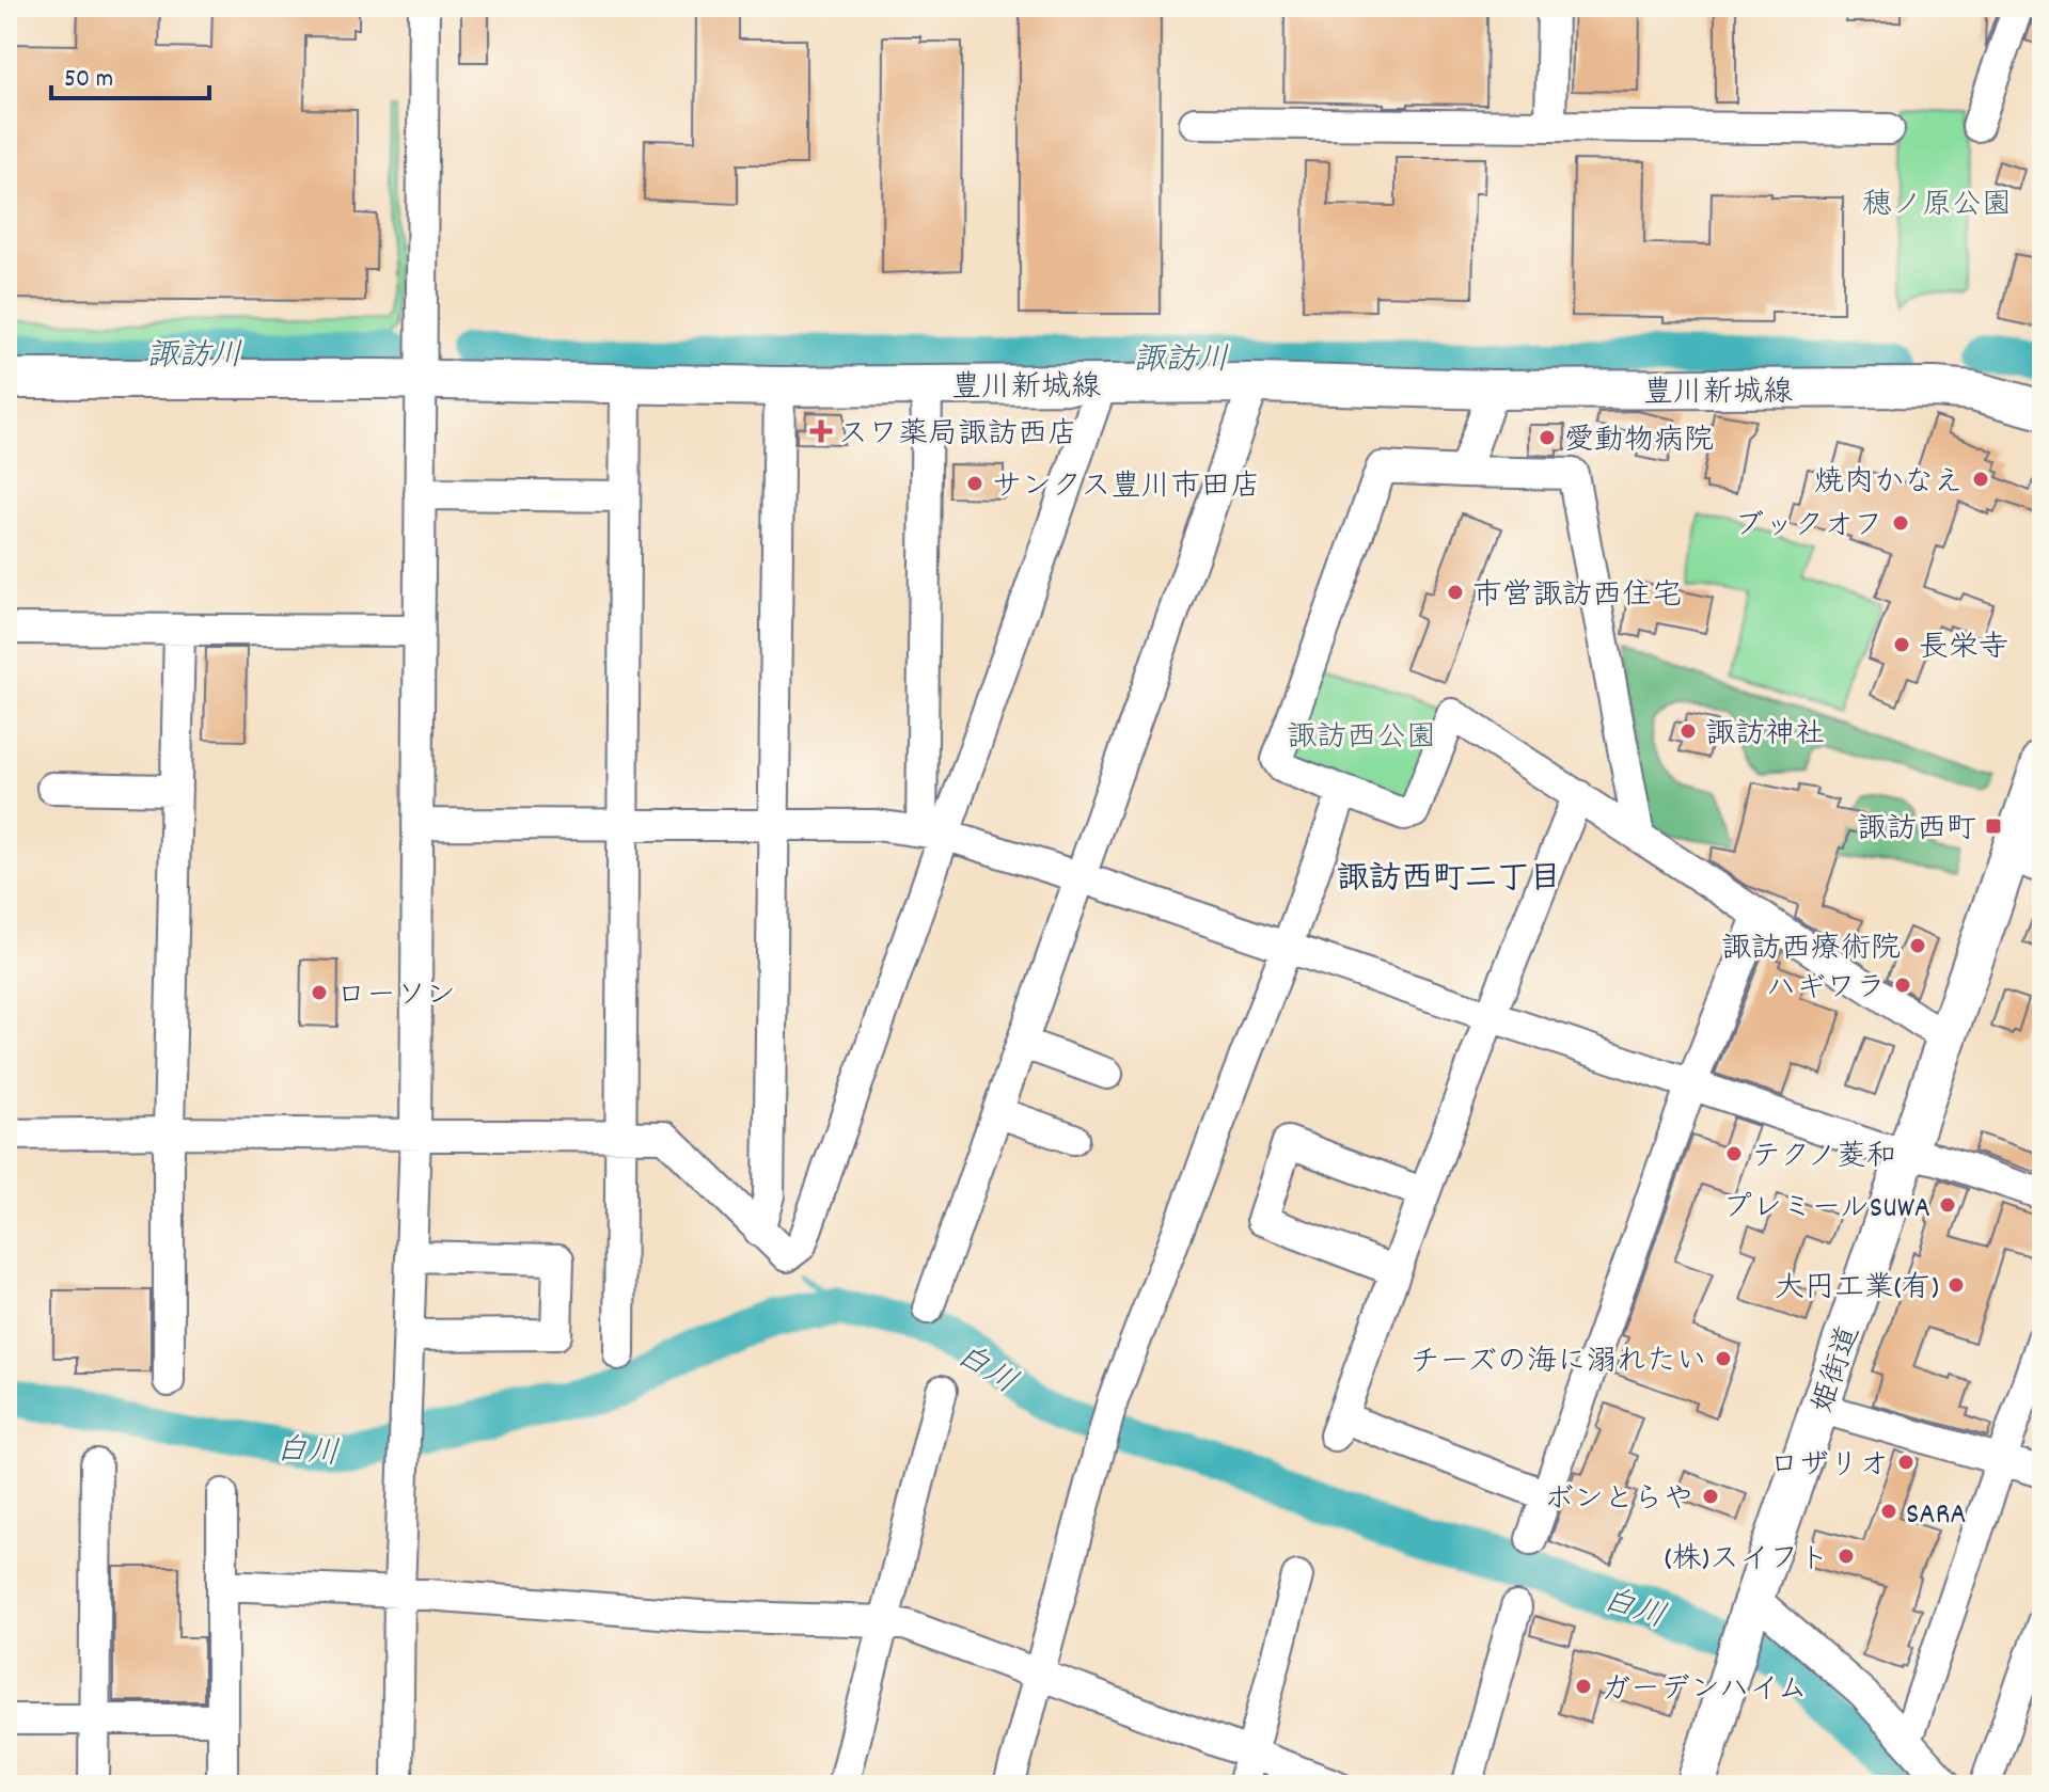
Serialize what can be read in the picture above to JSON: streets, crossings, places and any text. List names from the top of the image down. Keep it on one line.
{"streets":{"main road":["豊川新城線","姫街道"]},"districts":["諏訪西町二丁目"],"water":["諏訪川","白川"],"parks":["穂ノ原公園","諏訪西公園"],"places":{"health":["スワ薬局諏訪西店"],"other":["愛動物病院","焼肉かなえ","サンクス豊川市田店","ブックオフ","市営諏訪西住宅","長栄寺","諏訪神社","諏訪西療術院","ハギワラ","ローソン","テクノ菱和","プレミールSUWA","大円工業(有)","チーズの海に溺れたい","ロザリオ","ボンとらや","SARA","(株)スイフト","ガーデンハイム"],"transit":["諏訪西町"]},"scale_bar":"50 m"}
